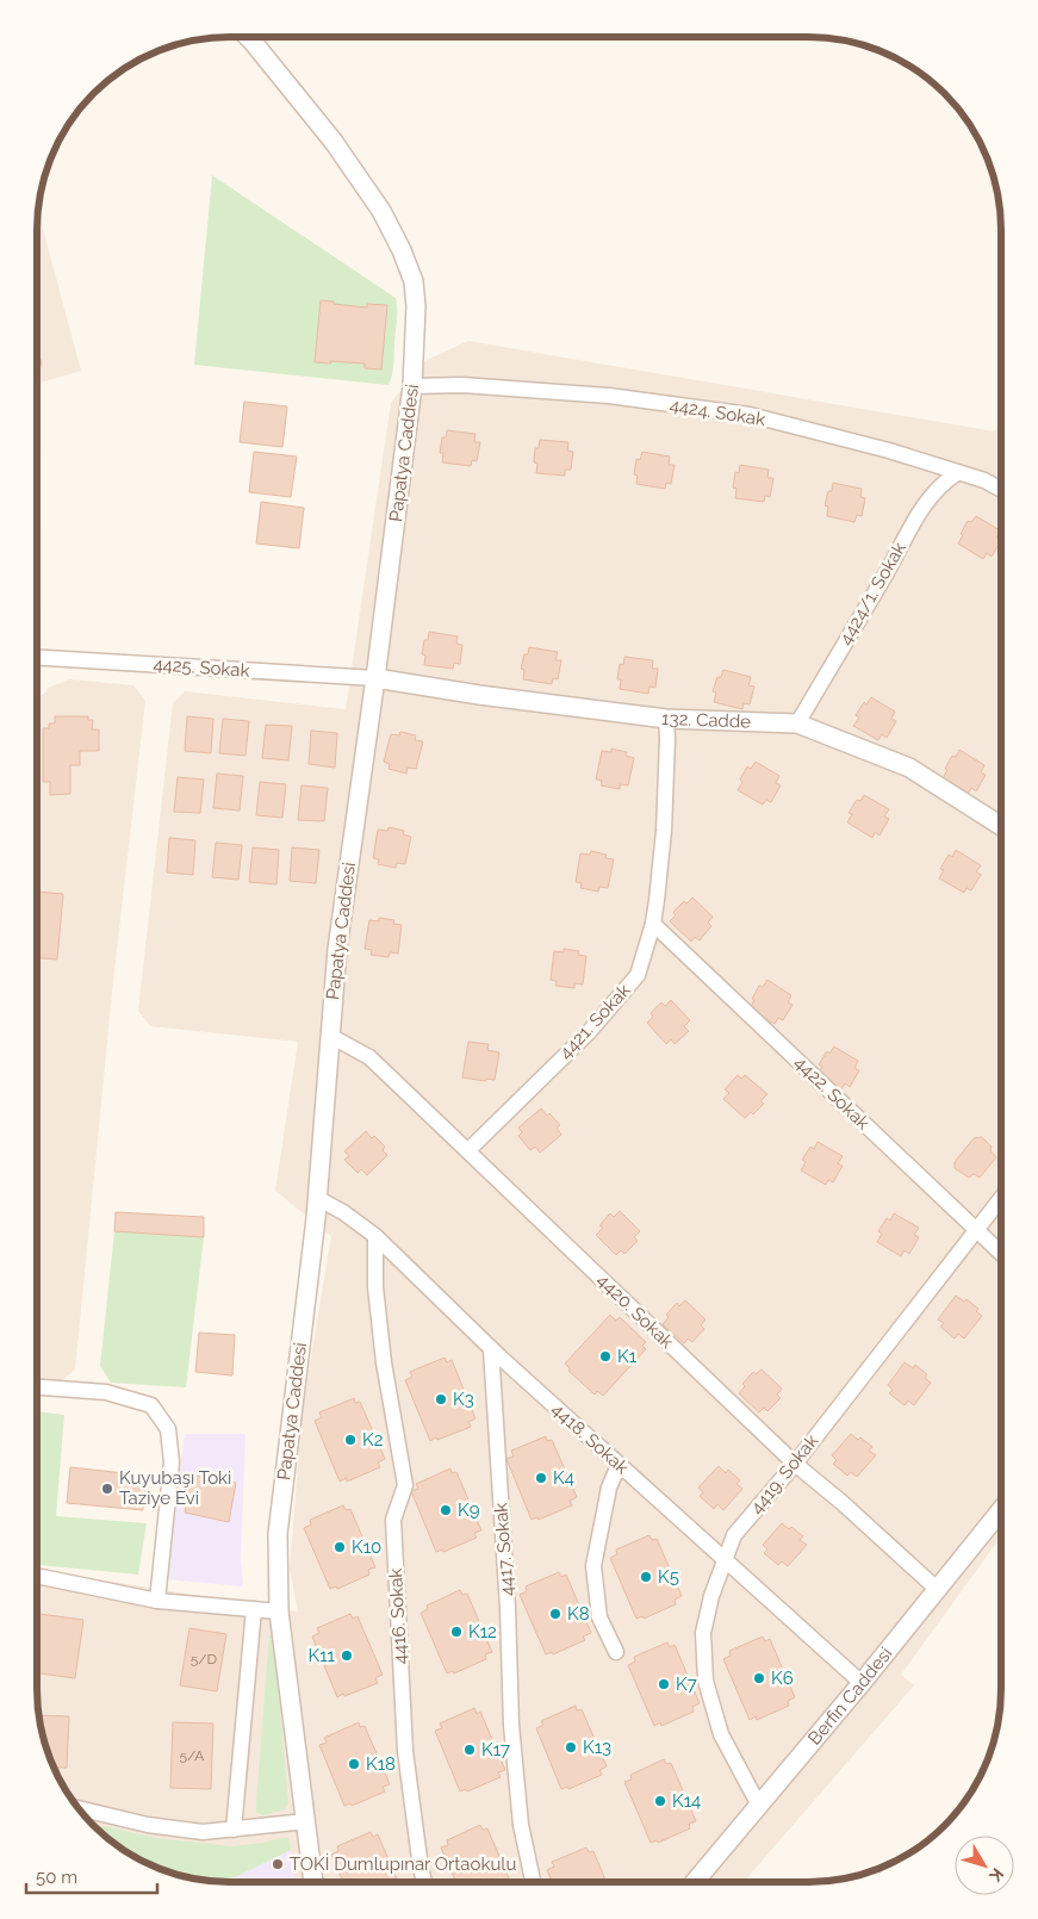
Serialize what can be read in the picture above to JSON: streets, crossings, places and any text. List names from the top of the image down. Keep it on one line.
{"streets":{"street":["4424. Sokak","Papatya Caddesi","4424/1. Sokak","4425. Sokak","132. Cadde","4421. Sokak","4422. Sokak","4420. Sokak","4418. Sokak","4419. Sokak","4417. Sokak","4416. Sokak","Berfin Caddesi"]},"crossings":[["4424. Sokak","Papatya Caddesi"],["4424. Sokak","4424/1. Sokak"],["Papatya Caddesi","4425. Sokak"],["Papatya Caddesi","132. Cadde"],["Papatya Caddesi","4420. Sokak"],["Papatya Caddesi","4418. Sokak"],["4424/1. Sokak","132. Cadde"],["4425. Sokak","132. Cadde"],["132. Cadde","4421. Sokak"],["4421. Sokak","4422. Sokak"],["4421. Sokak","4420. Sokak"],["4422. Sokak","4419. Sokak"],["4420. Sokak","4419. Sokak"],["4420. Sokak","Berfin Caddesi"],["4418. Sokak","4419. Sokak"],["4418. Sokak","4417. Sokak"],["4418. Sokak","4416. Sokak"],["4418. Sokak","Berfin Caddesi"],["4419. Sokak","Berfin Caddesi"]],"places":["K1","K3","K2","K4","Kuyubaşı Toki Taziye Evi","K9","K10","K5","K8","K12","K11","K6","K7","K13","K17","K18","K14","TOKİ Dumlupınar Ortaokulu"],"house_numbers":["5/D","5/A"],"scale_bar":"50 m","north":"bottom right"}
